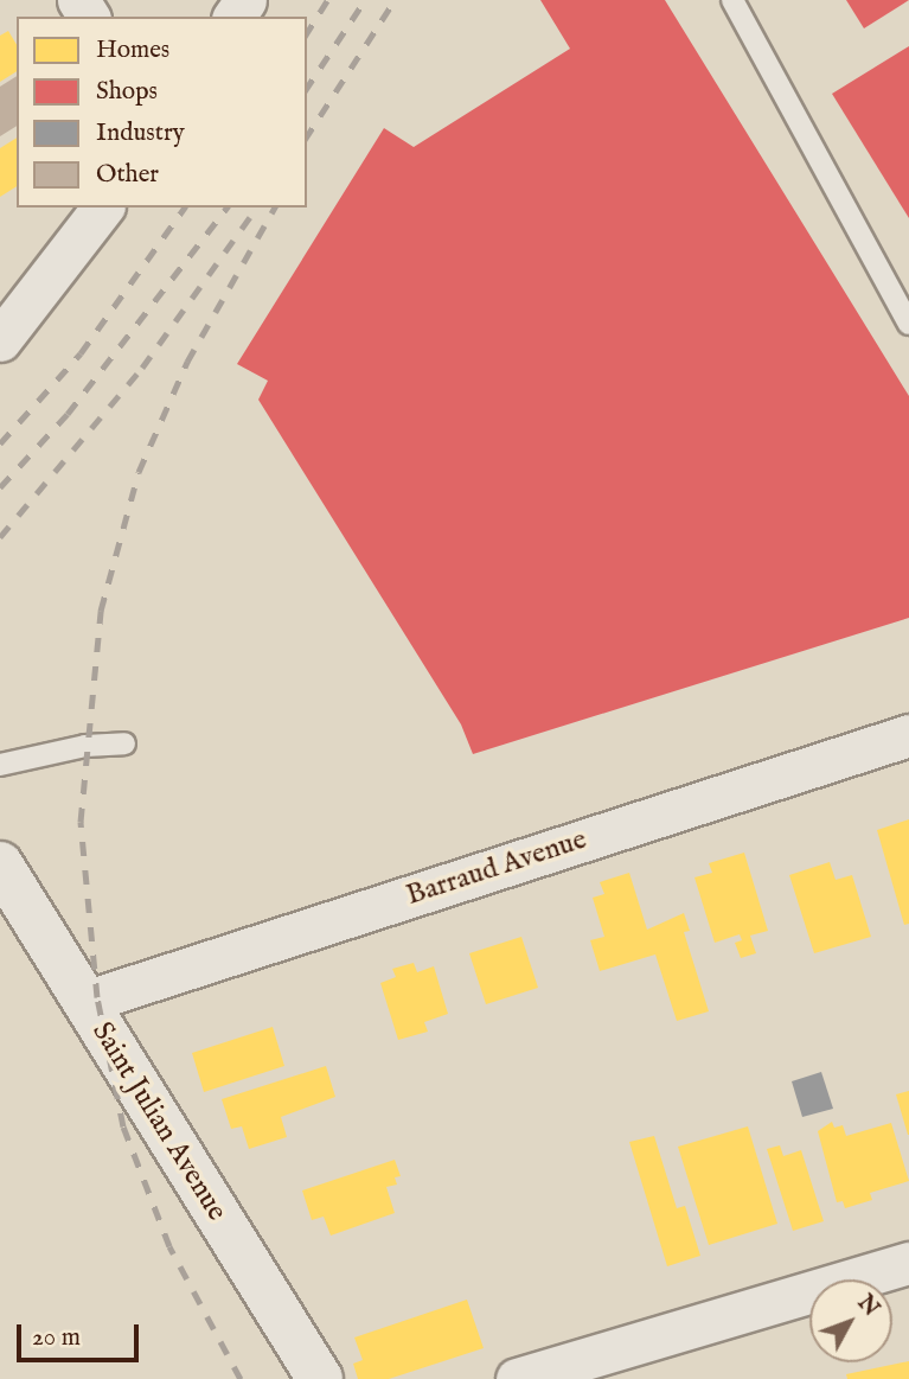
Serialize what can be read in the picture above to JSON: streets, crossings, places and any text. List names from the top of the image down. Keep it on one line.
{"streets":{"street":["Barraud Avenue","Saint Julian Avenue"]},"crossings":[["Barraud Avenue","Saint Julian Avenue"]],"legend":["Homes","Shops","Industry","Other"],"scale_bar":"20 m","north":"top right"}
